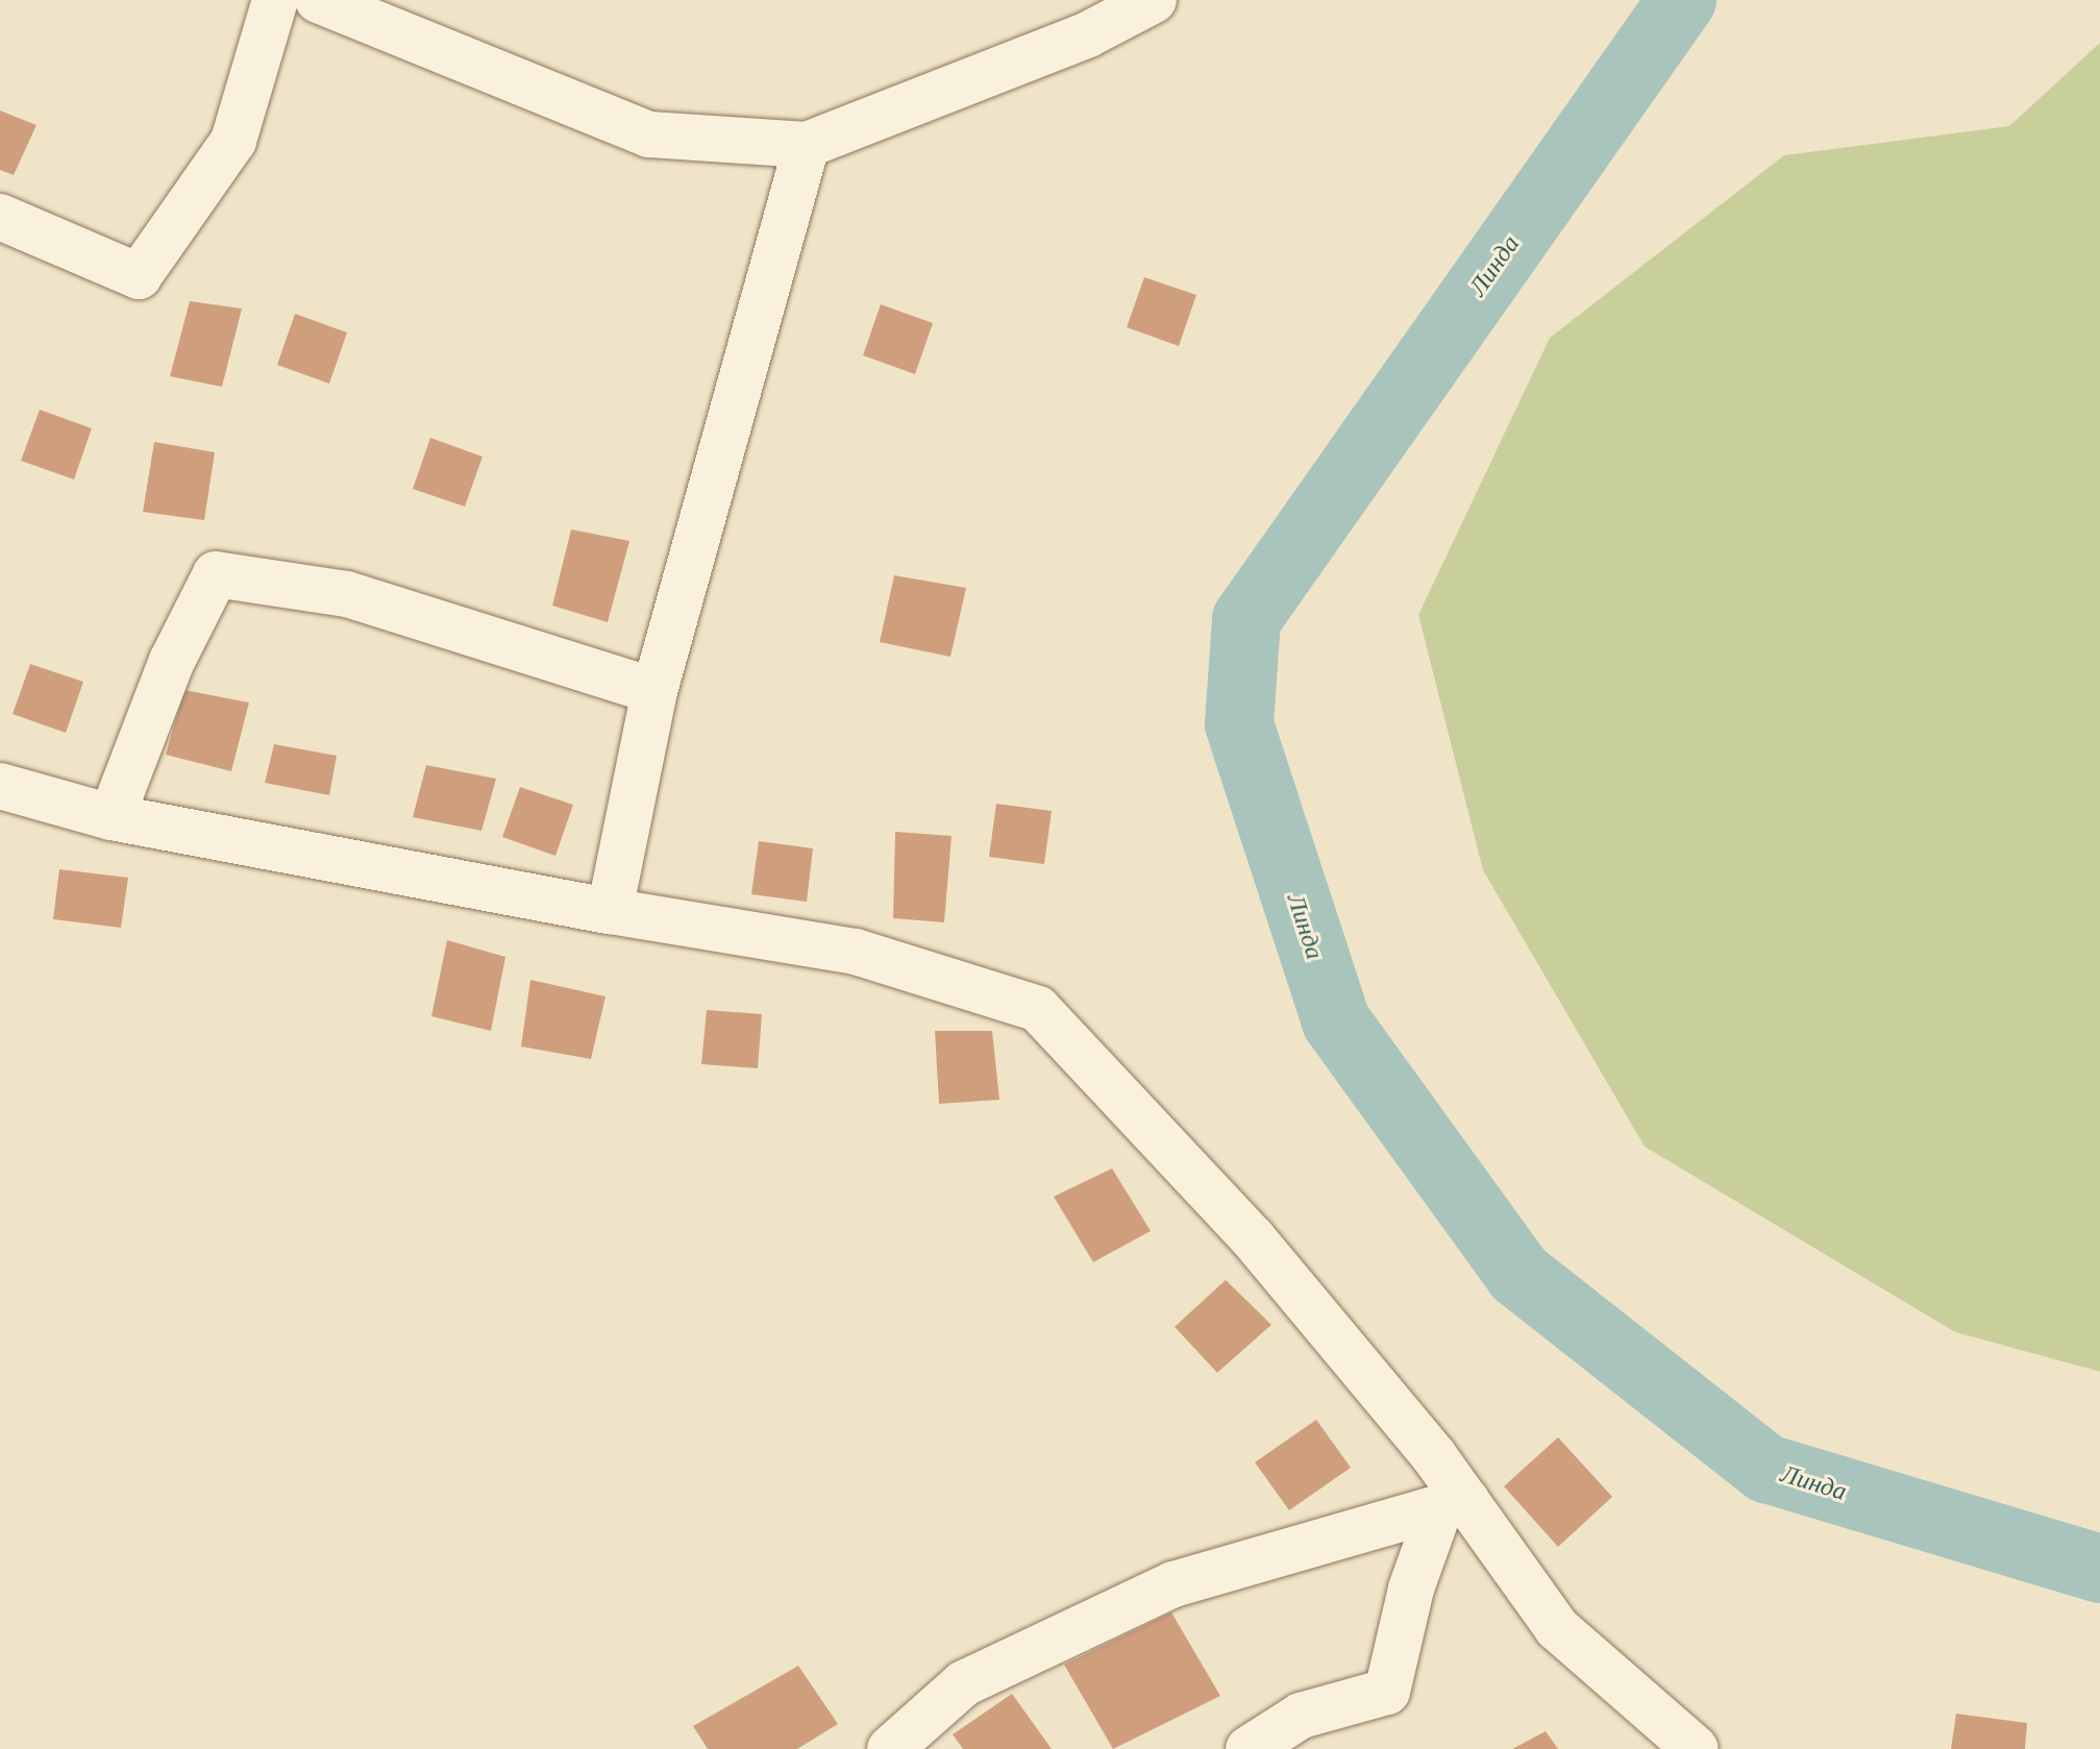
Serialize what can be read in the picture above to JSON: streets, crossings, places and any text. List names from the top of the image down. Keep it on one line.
{"water":["Линда"]}
